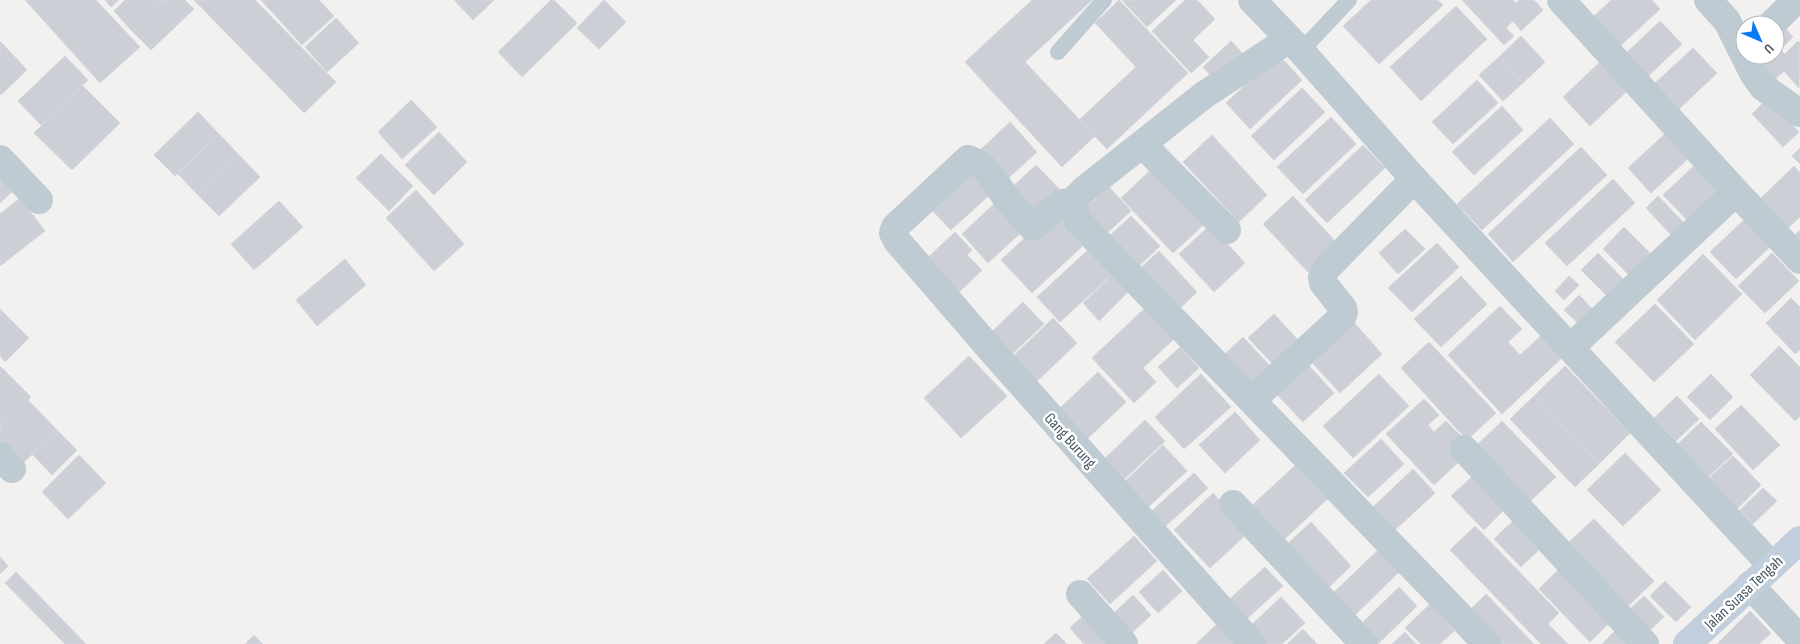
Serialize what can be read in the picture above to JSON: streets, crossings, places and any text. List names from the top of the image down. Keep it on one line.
{"streets":{"street":["Gang Burung","Jalan Suasa Tengah"]},"north":"bottom right"}
